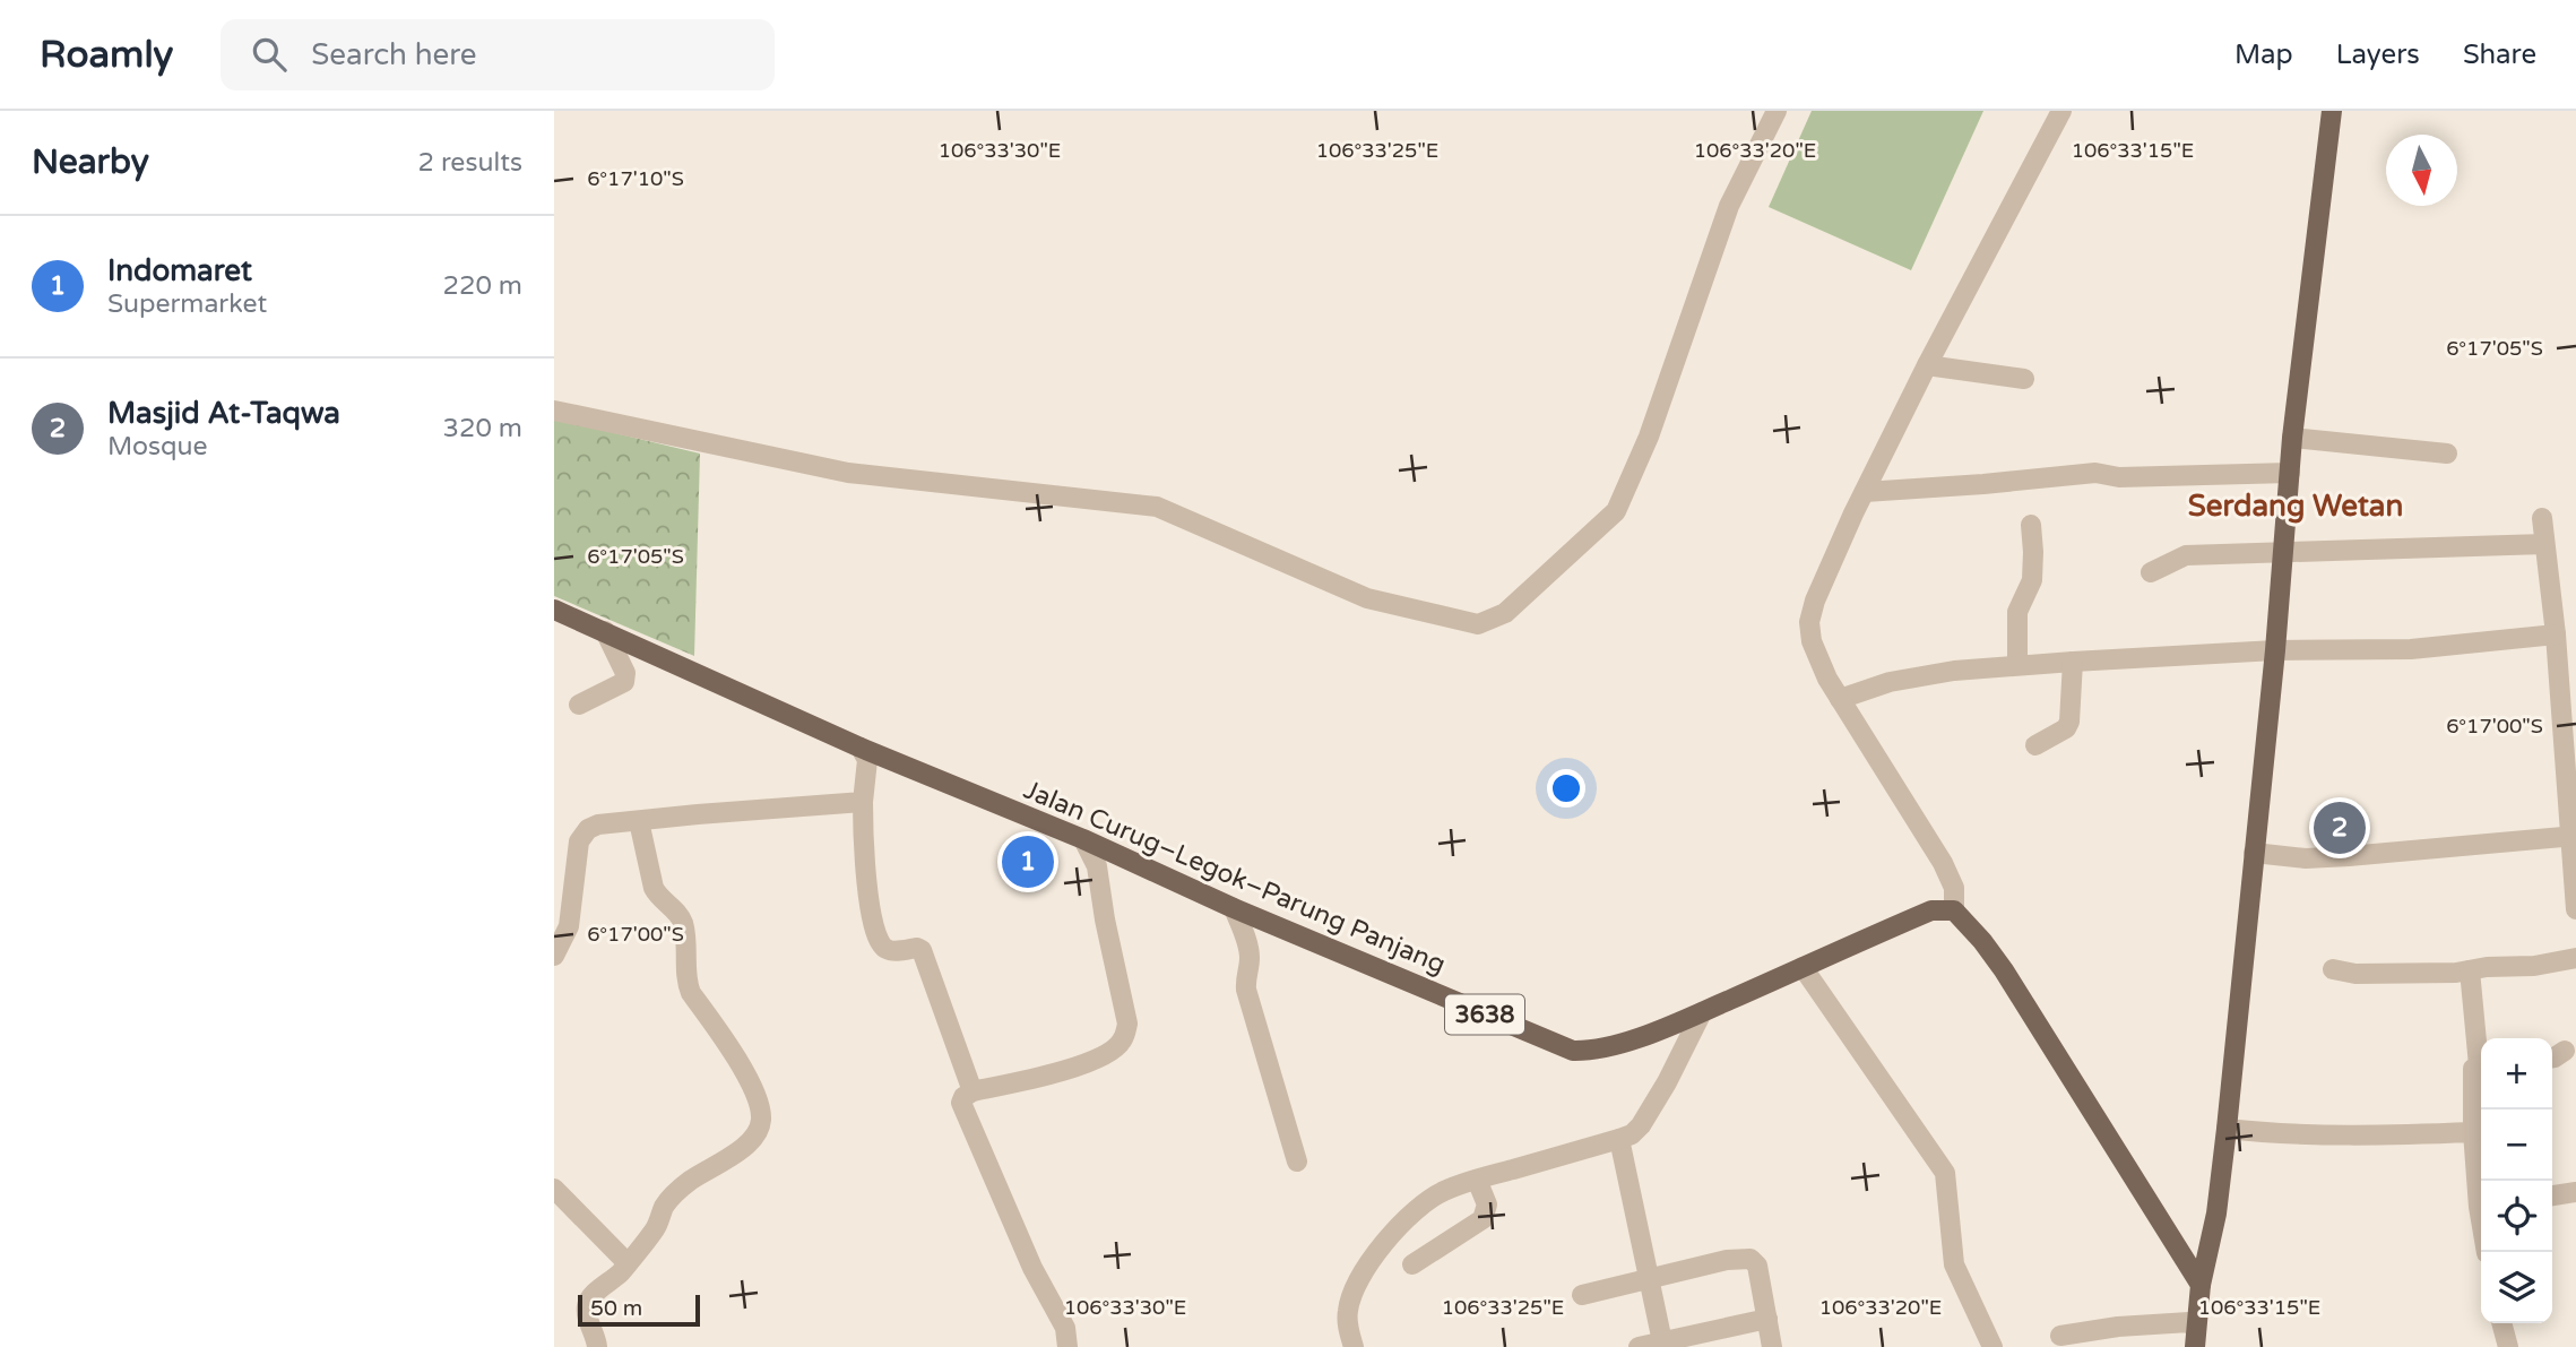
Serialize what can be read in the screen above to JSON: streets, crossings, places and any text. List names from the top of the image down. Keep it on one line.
{"streets":{"main road":["Jalan Curug–Legok–Parung Panjang","3638"]},"districts":["Serdang Wetan"],"scale_bar":"50 m","north":"bottom","page":{"header":"Roamly","search":"Search here","nav":["Map","Layers","Share"],"heading":["Nearby","2 results"],"list":[{"mark":"1","name":"Indomaret","note":"Supermarket","value":"220 m"},{"mark":"2","name":"Masjid At-Taqwa","note":"Mosque","value":"320 m"}],"pins":["2","1"],"map_buttons":["+","−"],"scale":"50 m"},"coordinates":["106°33'30\"E","106°33'25\"E","106°33'20\"E","106°33'15\"E","6°17'10\"S","6°17'05\"S","6°17'00\"S"]}
